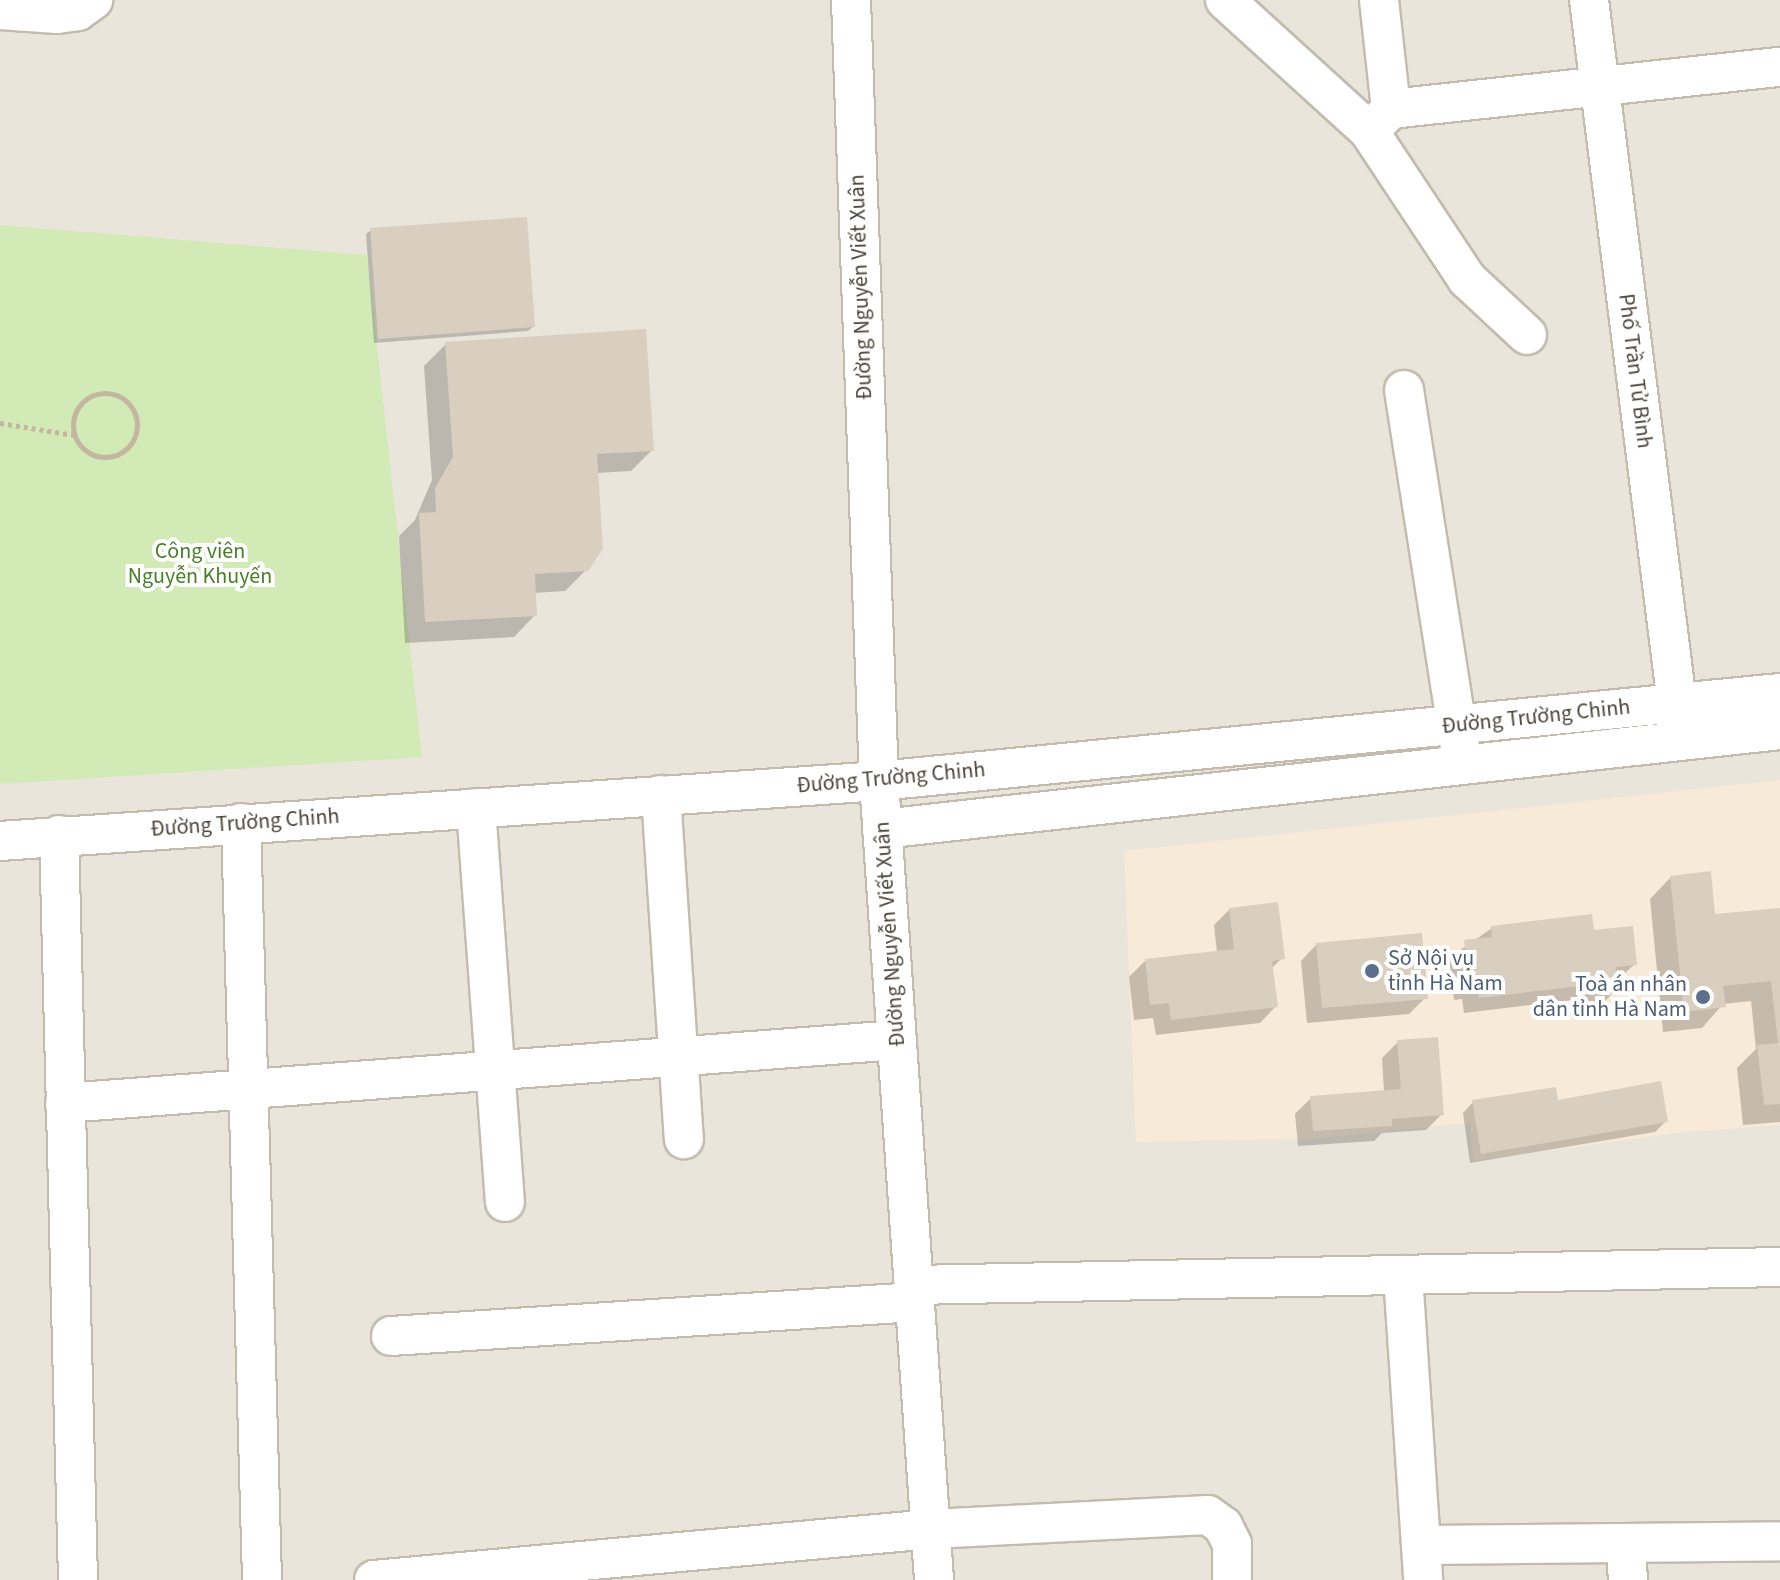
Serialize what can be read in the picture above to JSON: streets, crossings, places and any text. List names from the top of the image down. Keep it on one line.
{"streets":{"street":["Đường Nguyễn Viết Xuân","Phố Trần Tử Bình","Đường Trường Chinh"]},"crossings":[["Đường Nguyễn Viết Xuân","Đường Trường Chinh"],["Phố Trần Tử Bình","Đường Trường Chinh"]],"parks":["Công viên Nguyễn Khuyến"],"places":["Sở Nội vụ tỉnh Hà Nam","Toà án nhân dân tỉnh Hà Nam"]}
